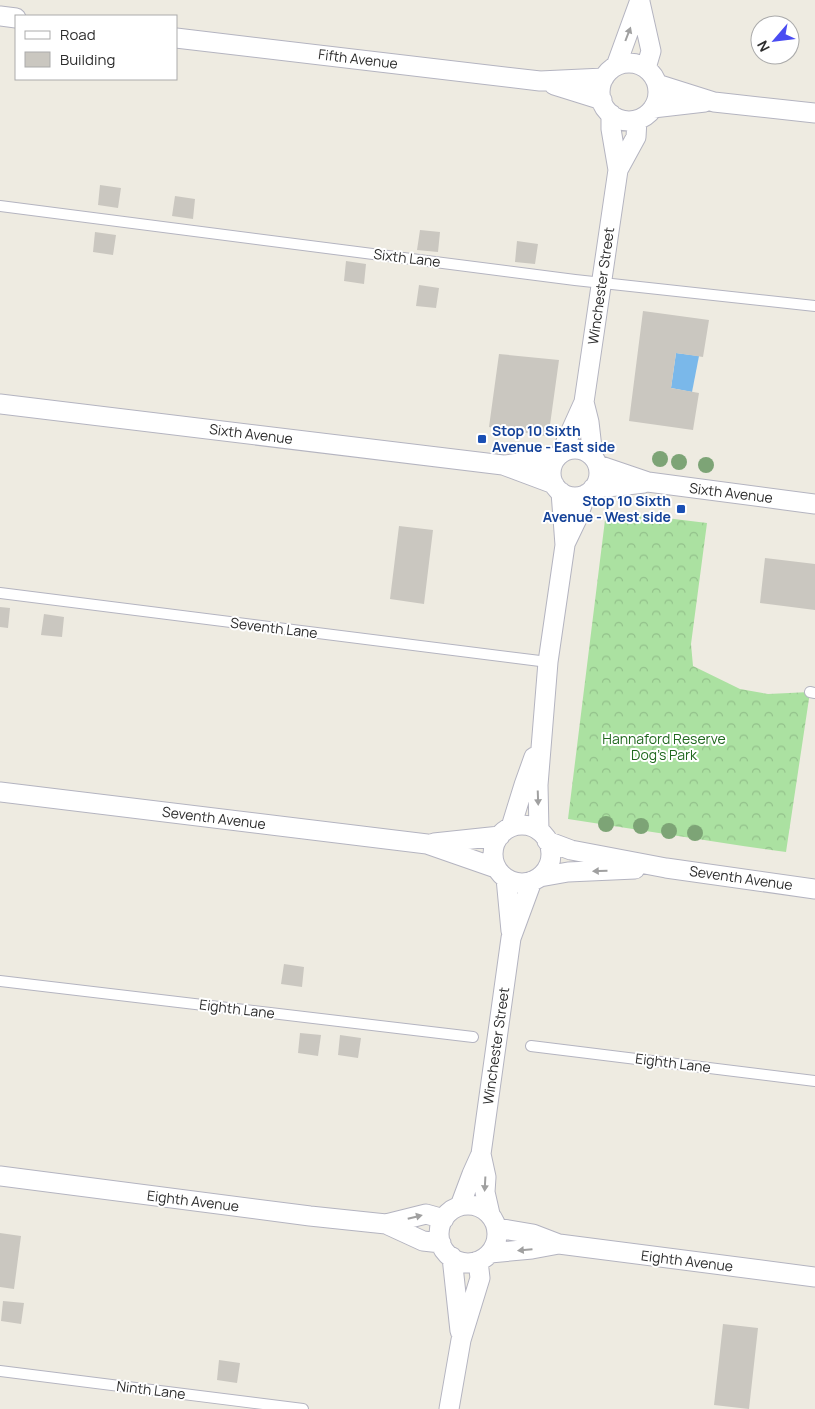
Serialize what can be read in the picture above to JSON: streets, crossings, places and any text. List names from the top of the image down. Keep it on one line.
{"streets":{"street":["Fifth Avenue","Winchester Street","Sixth Avenue","Seventh Avenue","Eighth Avenue"],"lane":["Sixth Lane","Seventh Lane","Eighth Lane","Ninth Lane"]},"crossings":[["Fifth Avenue","Winchester Street"],["Sixth Lane","Winchester Street"],["Winchester Street","Sixth Avenue"],["Winchester Street","Seventh Avenue"],["Winchester Street","Eighth Avenue"]],"parks":["Hannaford Reserve Dog's Park"],"places":{"transit":["Stop 10 Sixth Avenue - East side","Stop 10 Sixth Avenue - West side"]},"legend":["Road","Building"],"north":"bottom left"}
